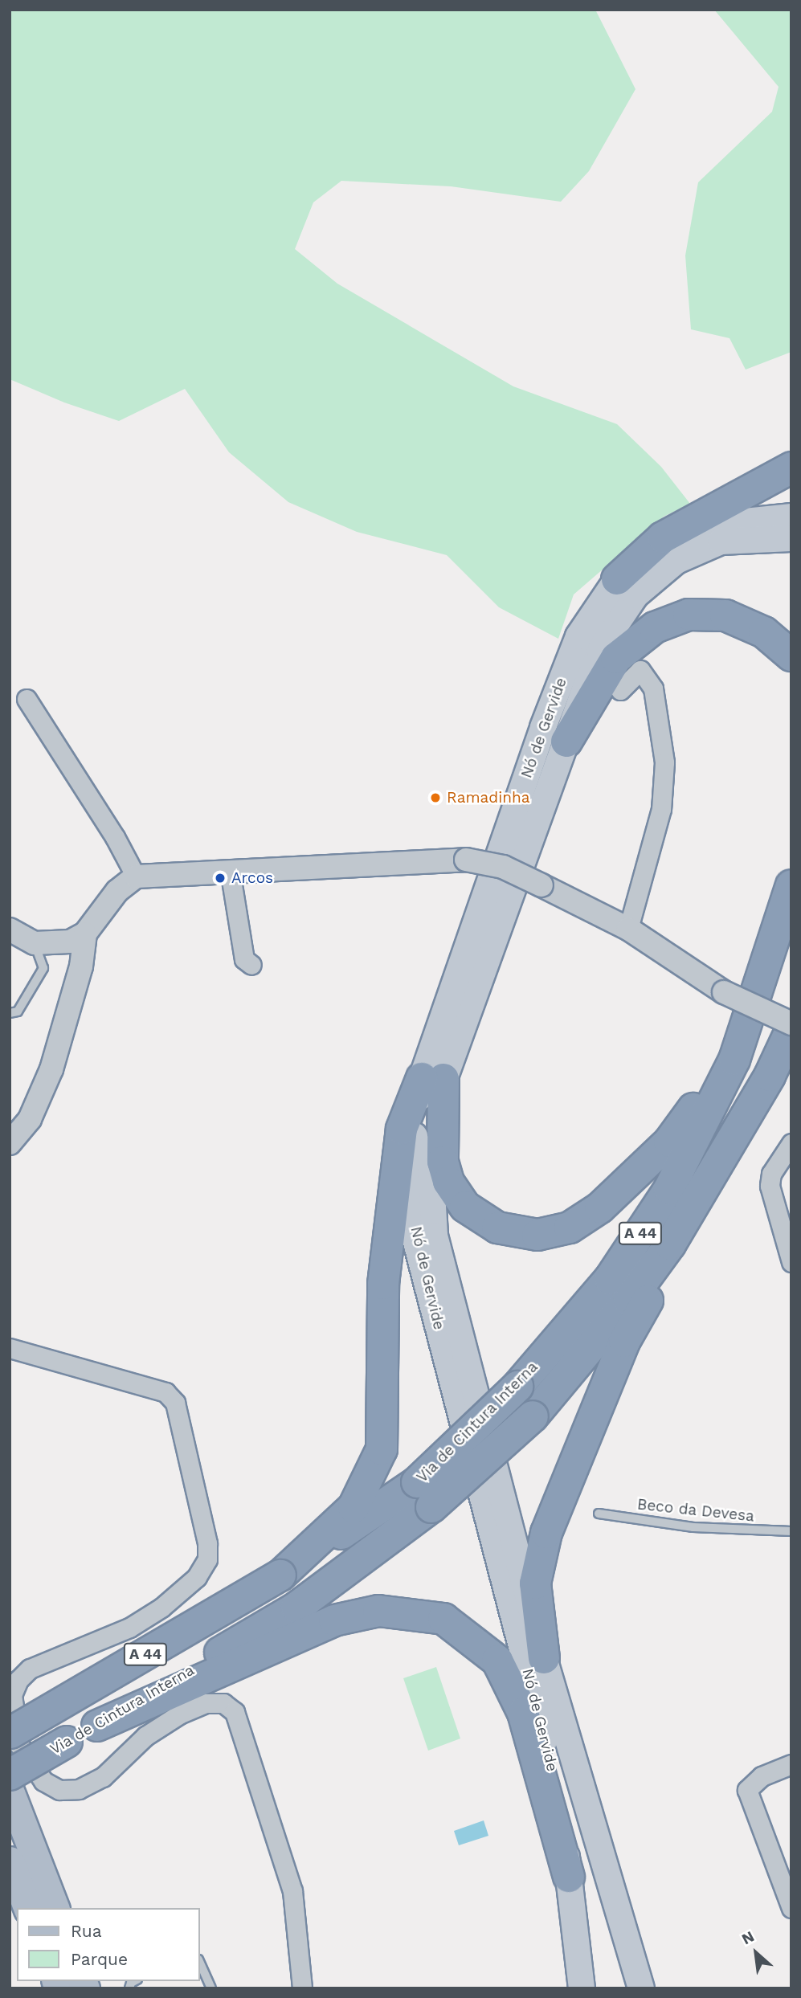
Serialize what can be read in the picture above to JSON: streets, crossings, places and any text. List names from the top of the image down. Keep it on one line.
{"streets":{"highway":["A 44","Via de Cintura Interna"],"main road":["Nó de Gervide"],"lane":["Beco da Devesa"]},"places":["Ramadinha","Arcos"],"legend":["Rua","Parque"],"north":"top left"}
